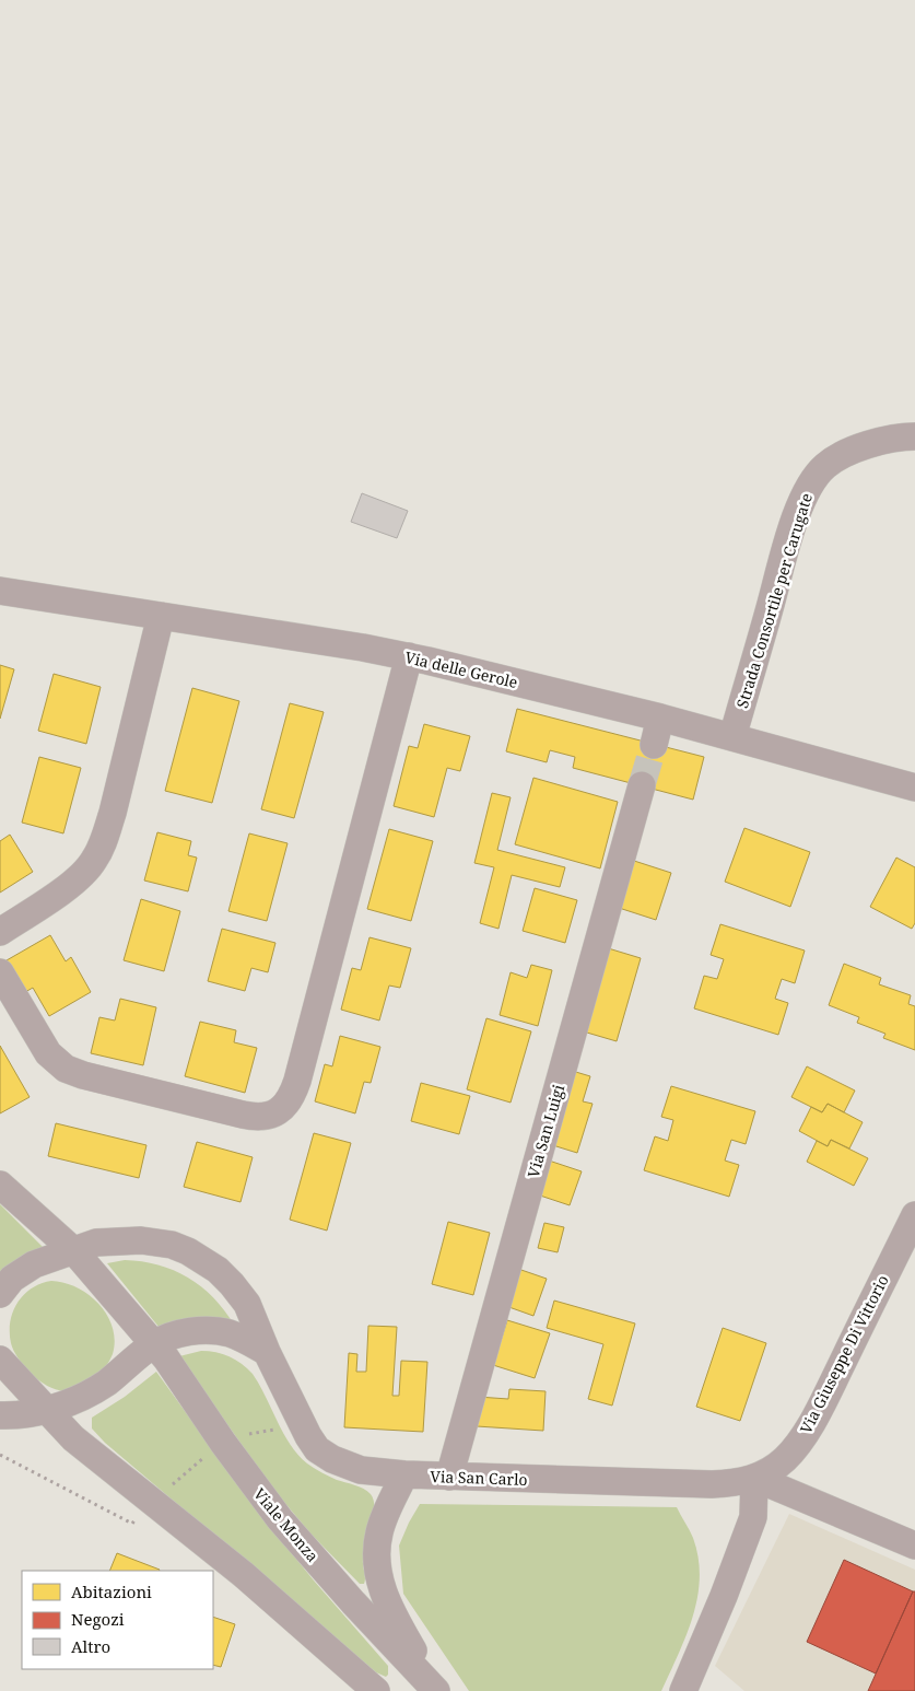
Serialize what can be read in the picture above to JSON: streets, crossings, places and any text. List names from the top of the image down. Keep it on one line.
{"streets":{"street":["Strada Consortile per Carugate","Via delle Gerole","Via San Luigi","Via Giuseppe Di Vittorio","Via San Carlo","Viale Monza"]},"crossings":[["Strada Consortile per Carugate","Via delle Gerole"],["Via San Luigi","Via San Carlo"],["Via Giuseppe Di Vittorio","Via San Carlo"],["Via San Carlo","Viale Monza"]],"legend":["Abitazioni","Negozi","Altro"]}
